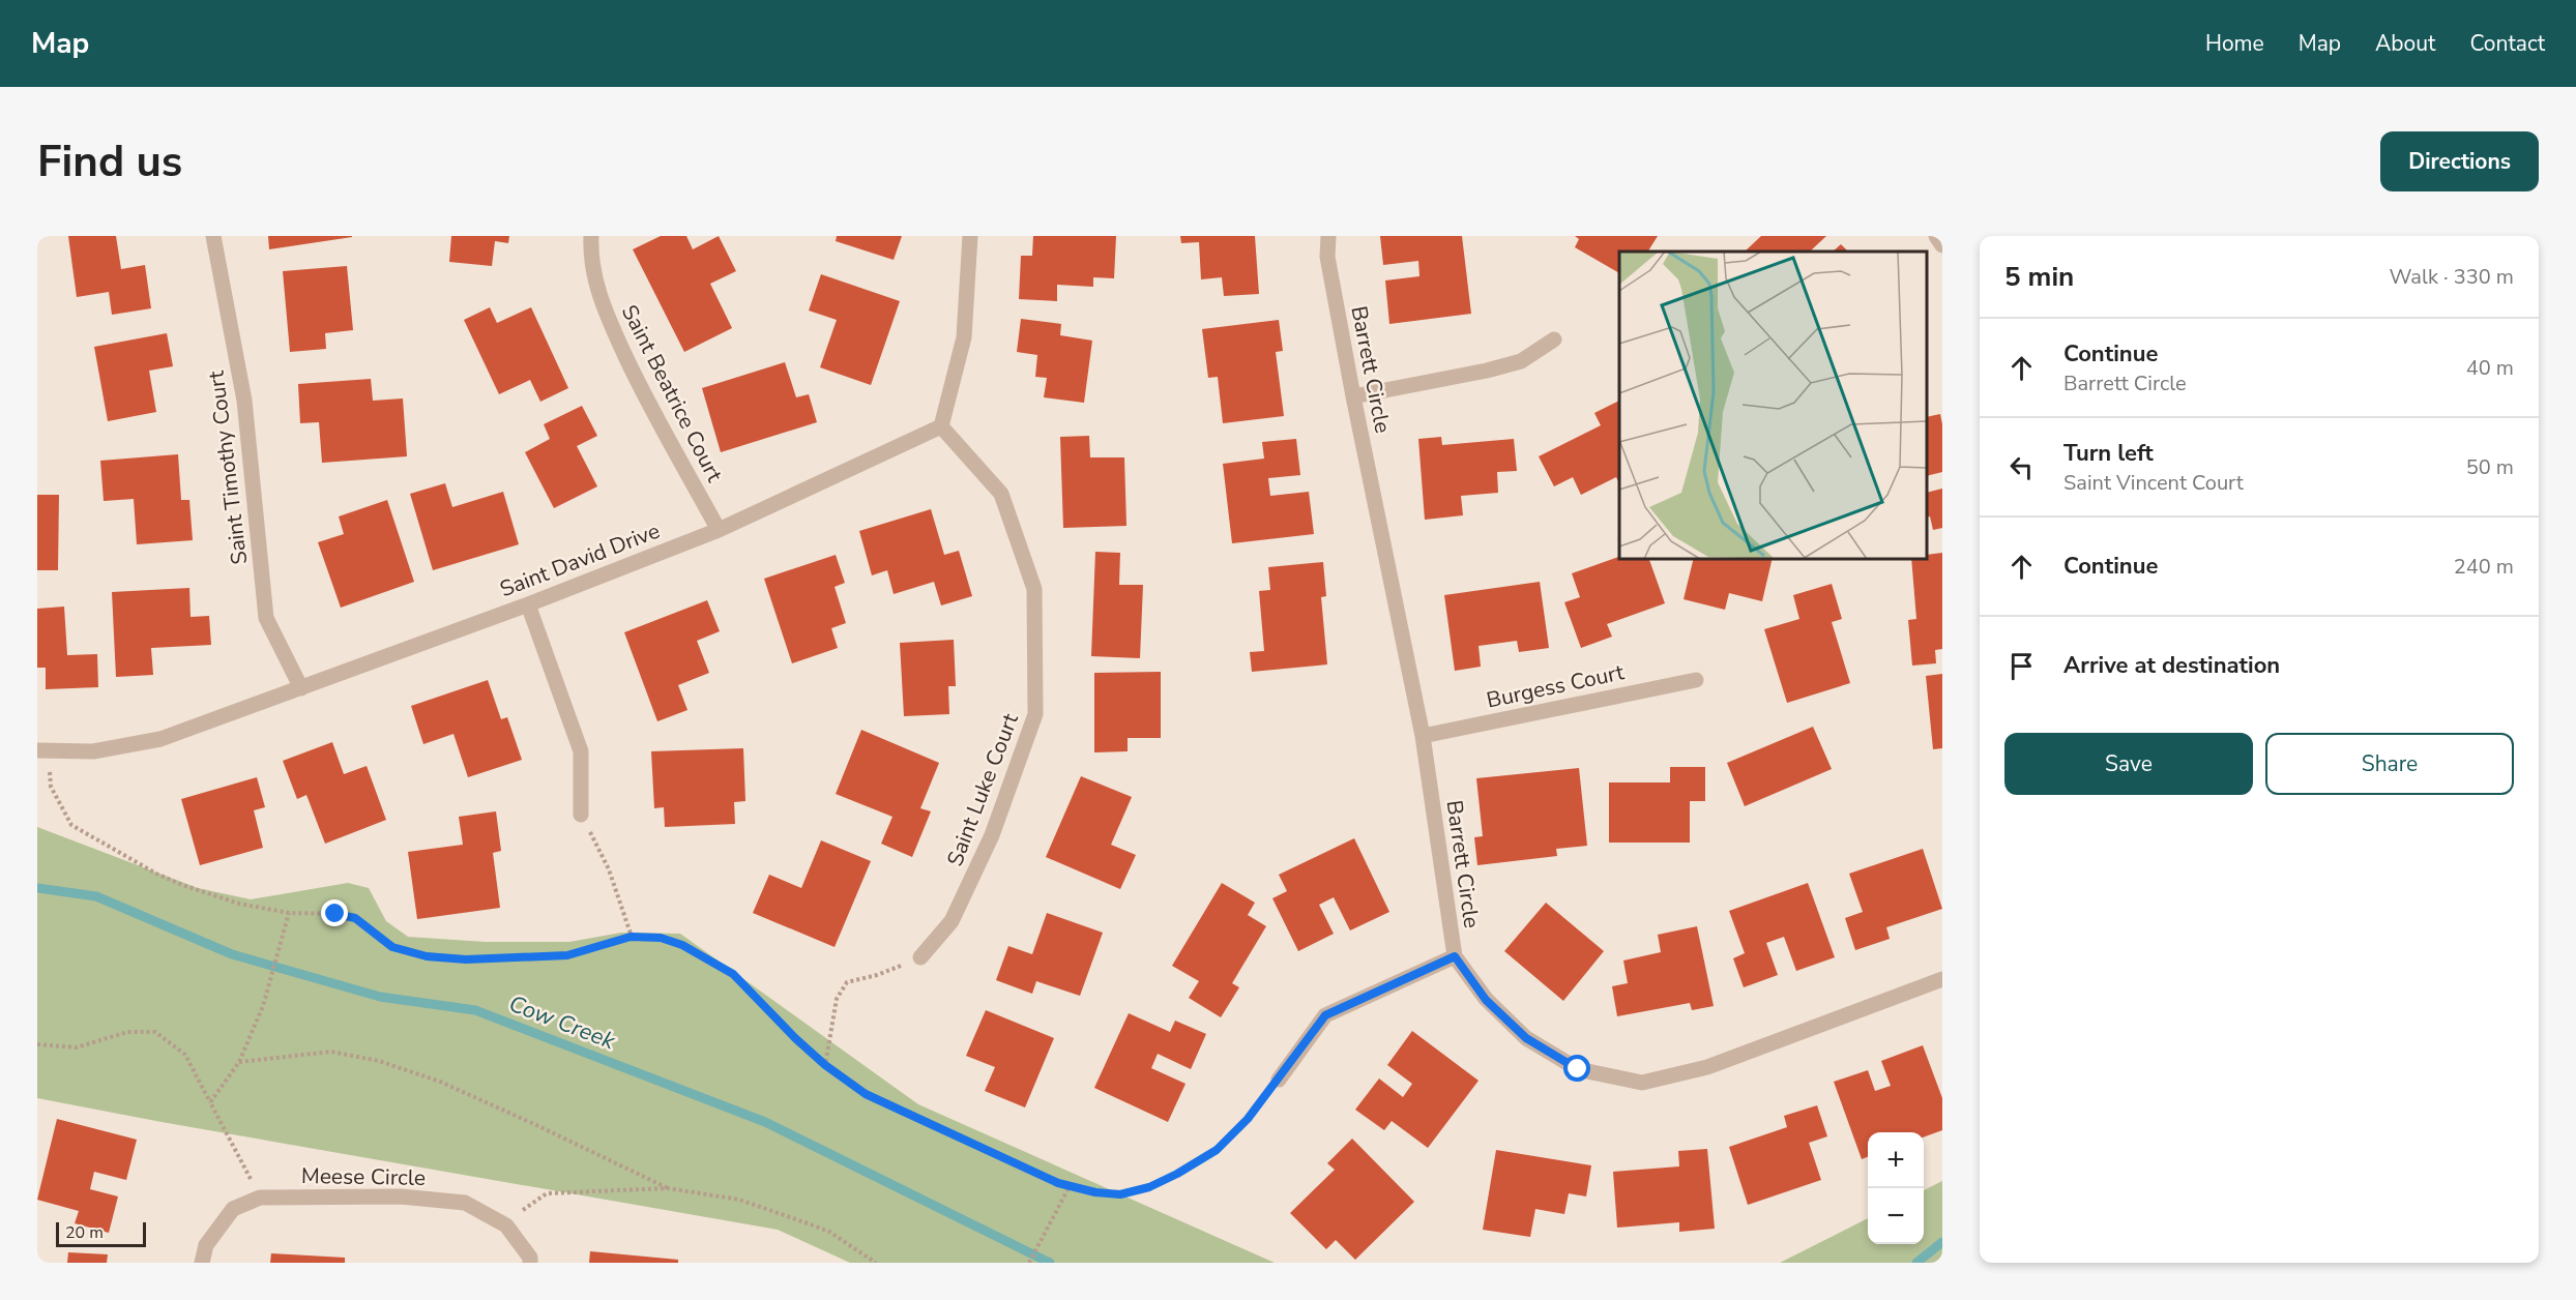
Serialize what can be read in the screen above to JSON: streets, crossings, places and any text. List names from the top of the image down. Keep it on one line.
{"streets":{"street":["Barrett Circle","Saint Beatrice Court","Saint Timothy Court","Saint David Drive","Burgess Court","Saint Luke Court","Meese Circle"]},"crossings":[["Barrett Circle","Burgess Court"],["Saint Beatrice Court","Saint David Drive"],["Saint Timothy Court","Saint David Drive"],["Saint David Drive","Saint Luke Court"]],"water":["Cow Creek"],"scale_bar":"20 m","page":{"header":"Map","nav":["Home","Map","About","Contact"],"buttons":["Directions",["Save","Share"]],"title":"Find us","heading":["5 min","Walk · 330 m"],"list":[["Continue","Barrett Circle","40 m"],["Turn left","Saint Vincent Court","50 m"],["Continue","240 m"],"Arrive at destination"],"map_buttons":["+","−"],"scale":"20 m"}}
